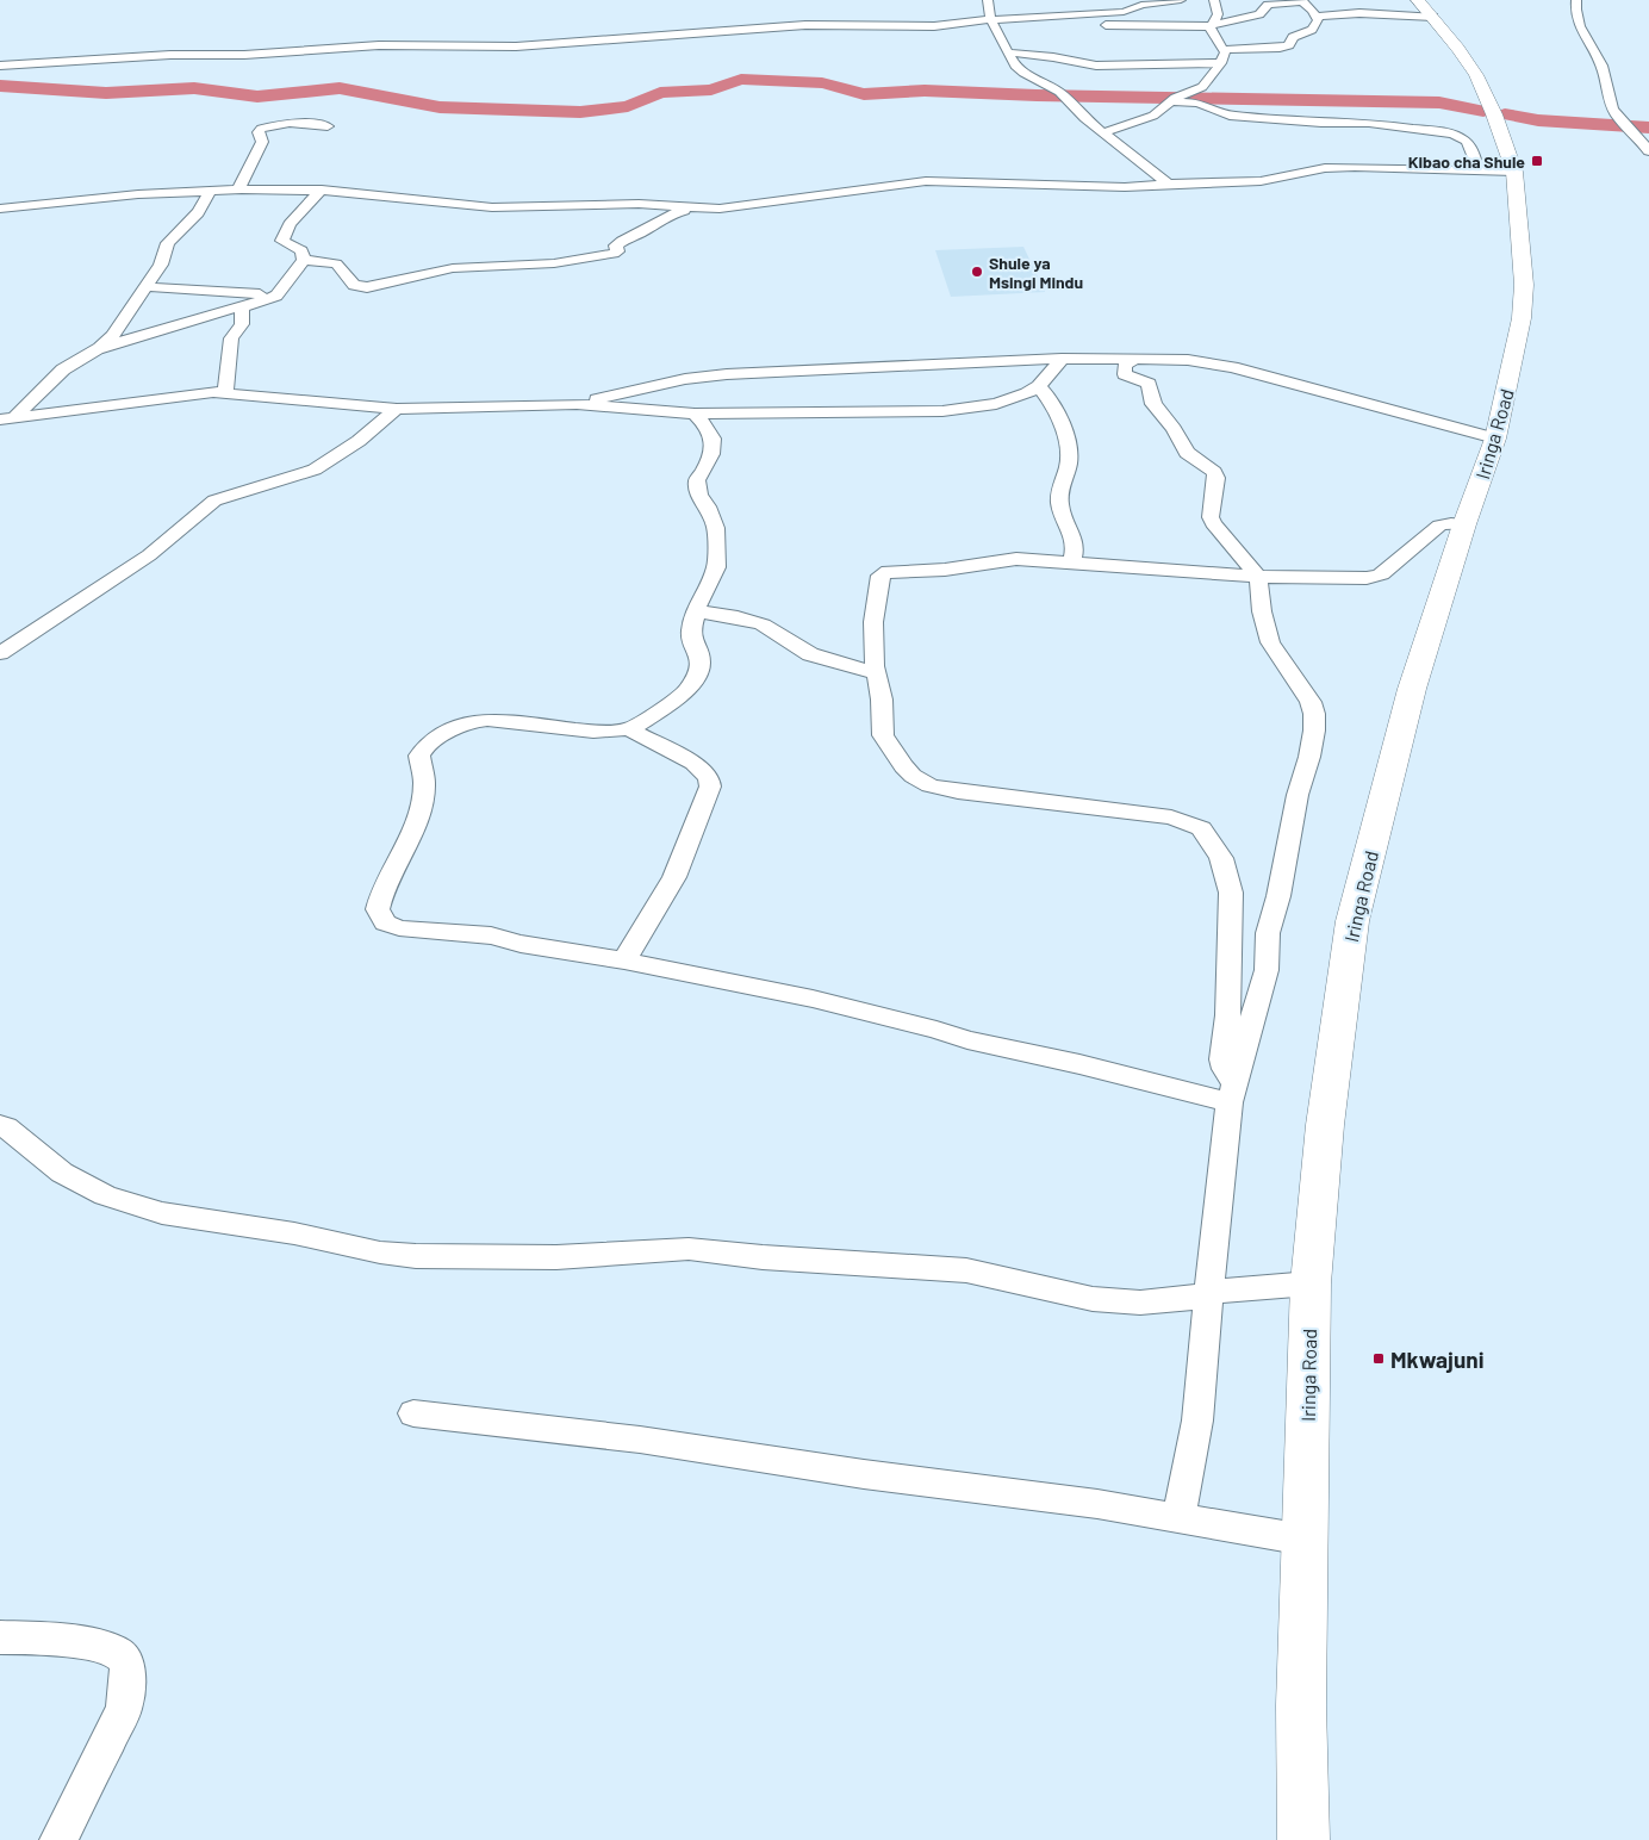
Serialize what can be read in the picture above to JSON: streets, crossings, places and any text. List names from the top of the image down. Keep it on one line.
{"streets":{"highway":["Iringa Road"]},"places":{"transit":["Kibao cha Shule","Mkwajuni"],"other":["Shule ya Msingi Mindu"]}}
